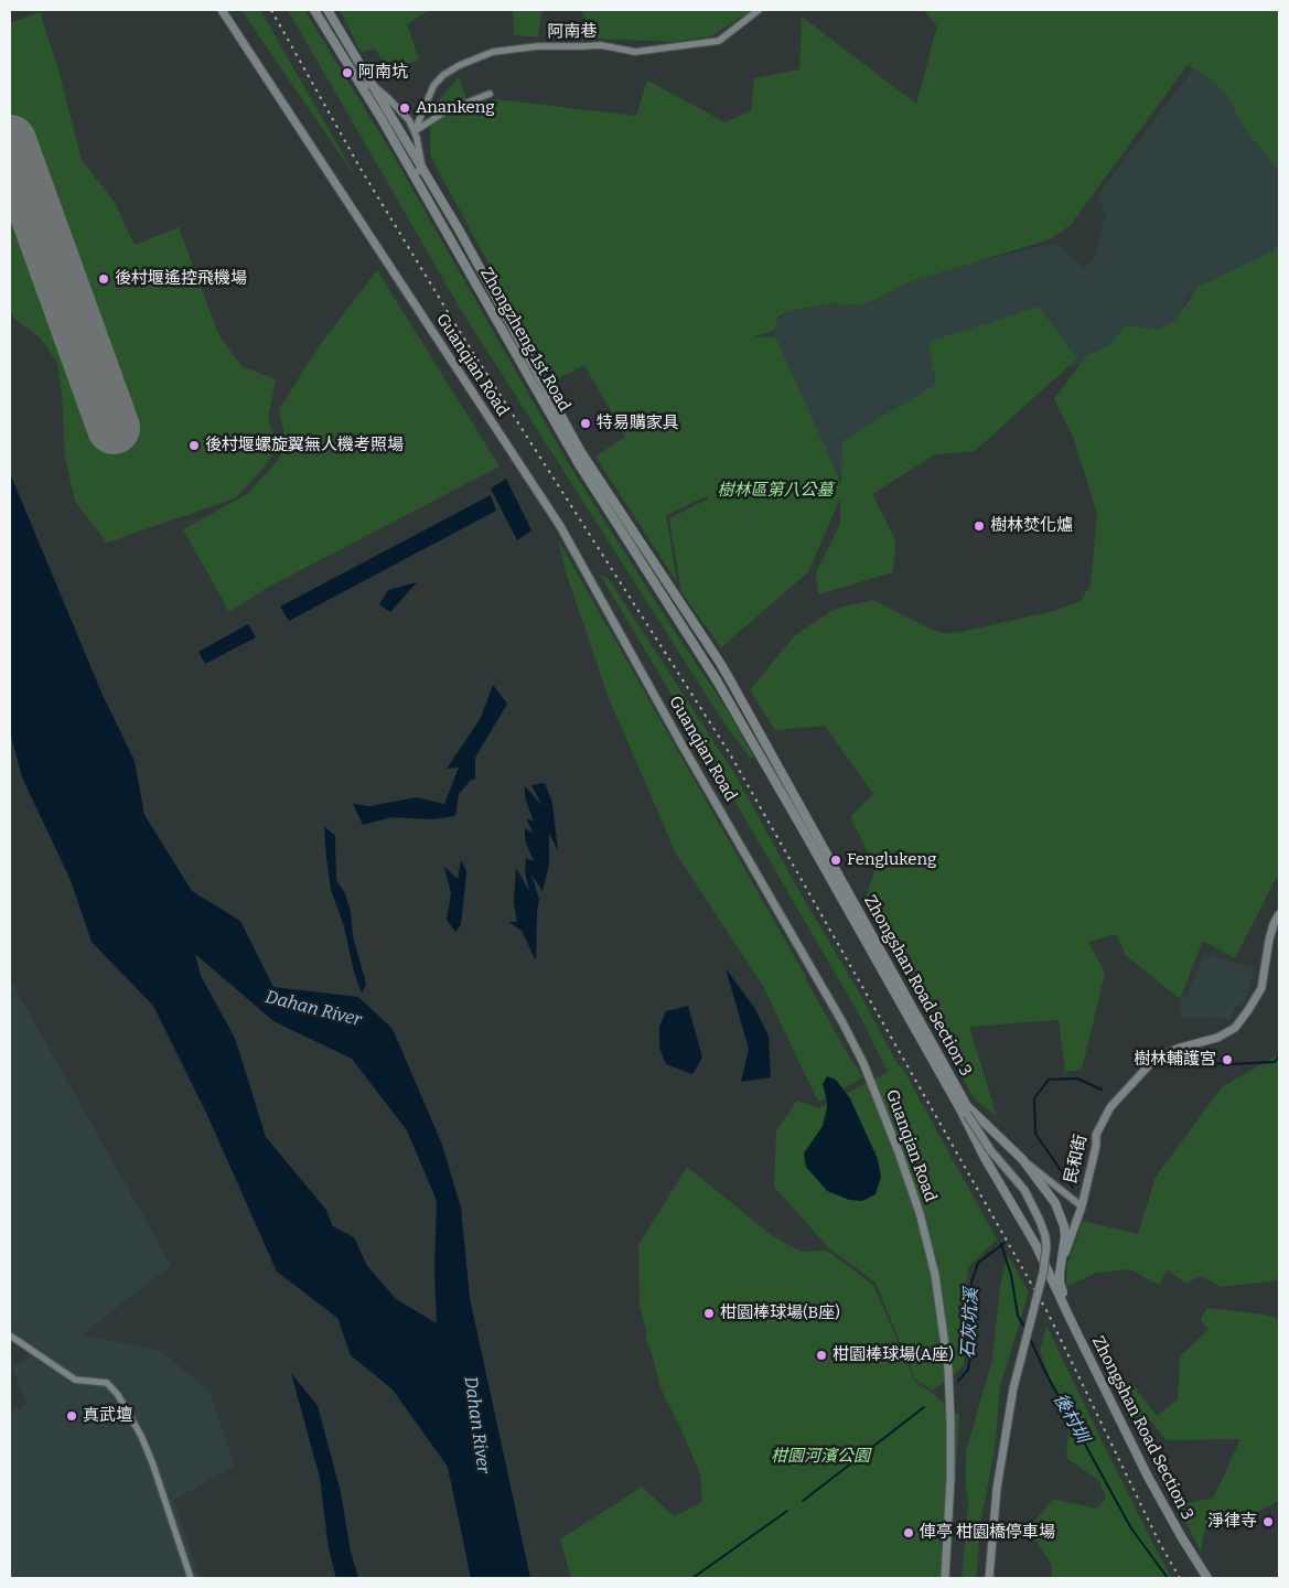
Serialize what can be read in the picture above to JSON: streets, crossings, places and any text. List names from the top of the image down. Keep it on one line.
{"streets":{"main road":["Zhongzheng 1st Road","Zhongshan Road Section 3"],"street":["阿南巷","Guanqian Road","民和街"]},"crossings":[["Zhongzheng 1st Road","Zhongshan Road Section 3"],["Zhongshan Road Section 3","民和街"]],"water":["Dahan River","石灰坑溪","後村圳"],"parks":["樹林區第八公墓","柑園河濱公園"],"places":["阿南坑","Anankeng","後村堰遙控飛機場","特易購家具","後村堰螺旋翼無人機考照場","樹林焚化爐","Fenglukeng","樹林輔護宮","柑園棒球場(B座)","柑園棒球場(A座)","真武壇","淨律寺","俥亭 柑園橋停車場"]}
